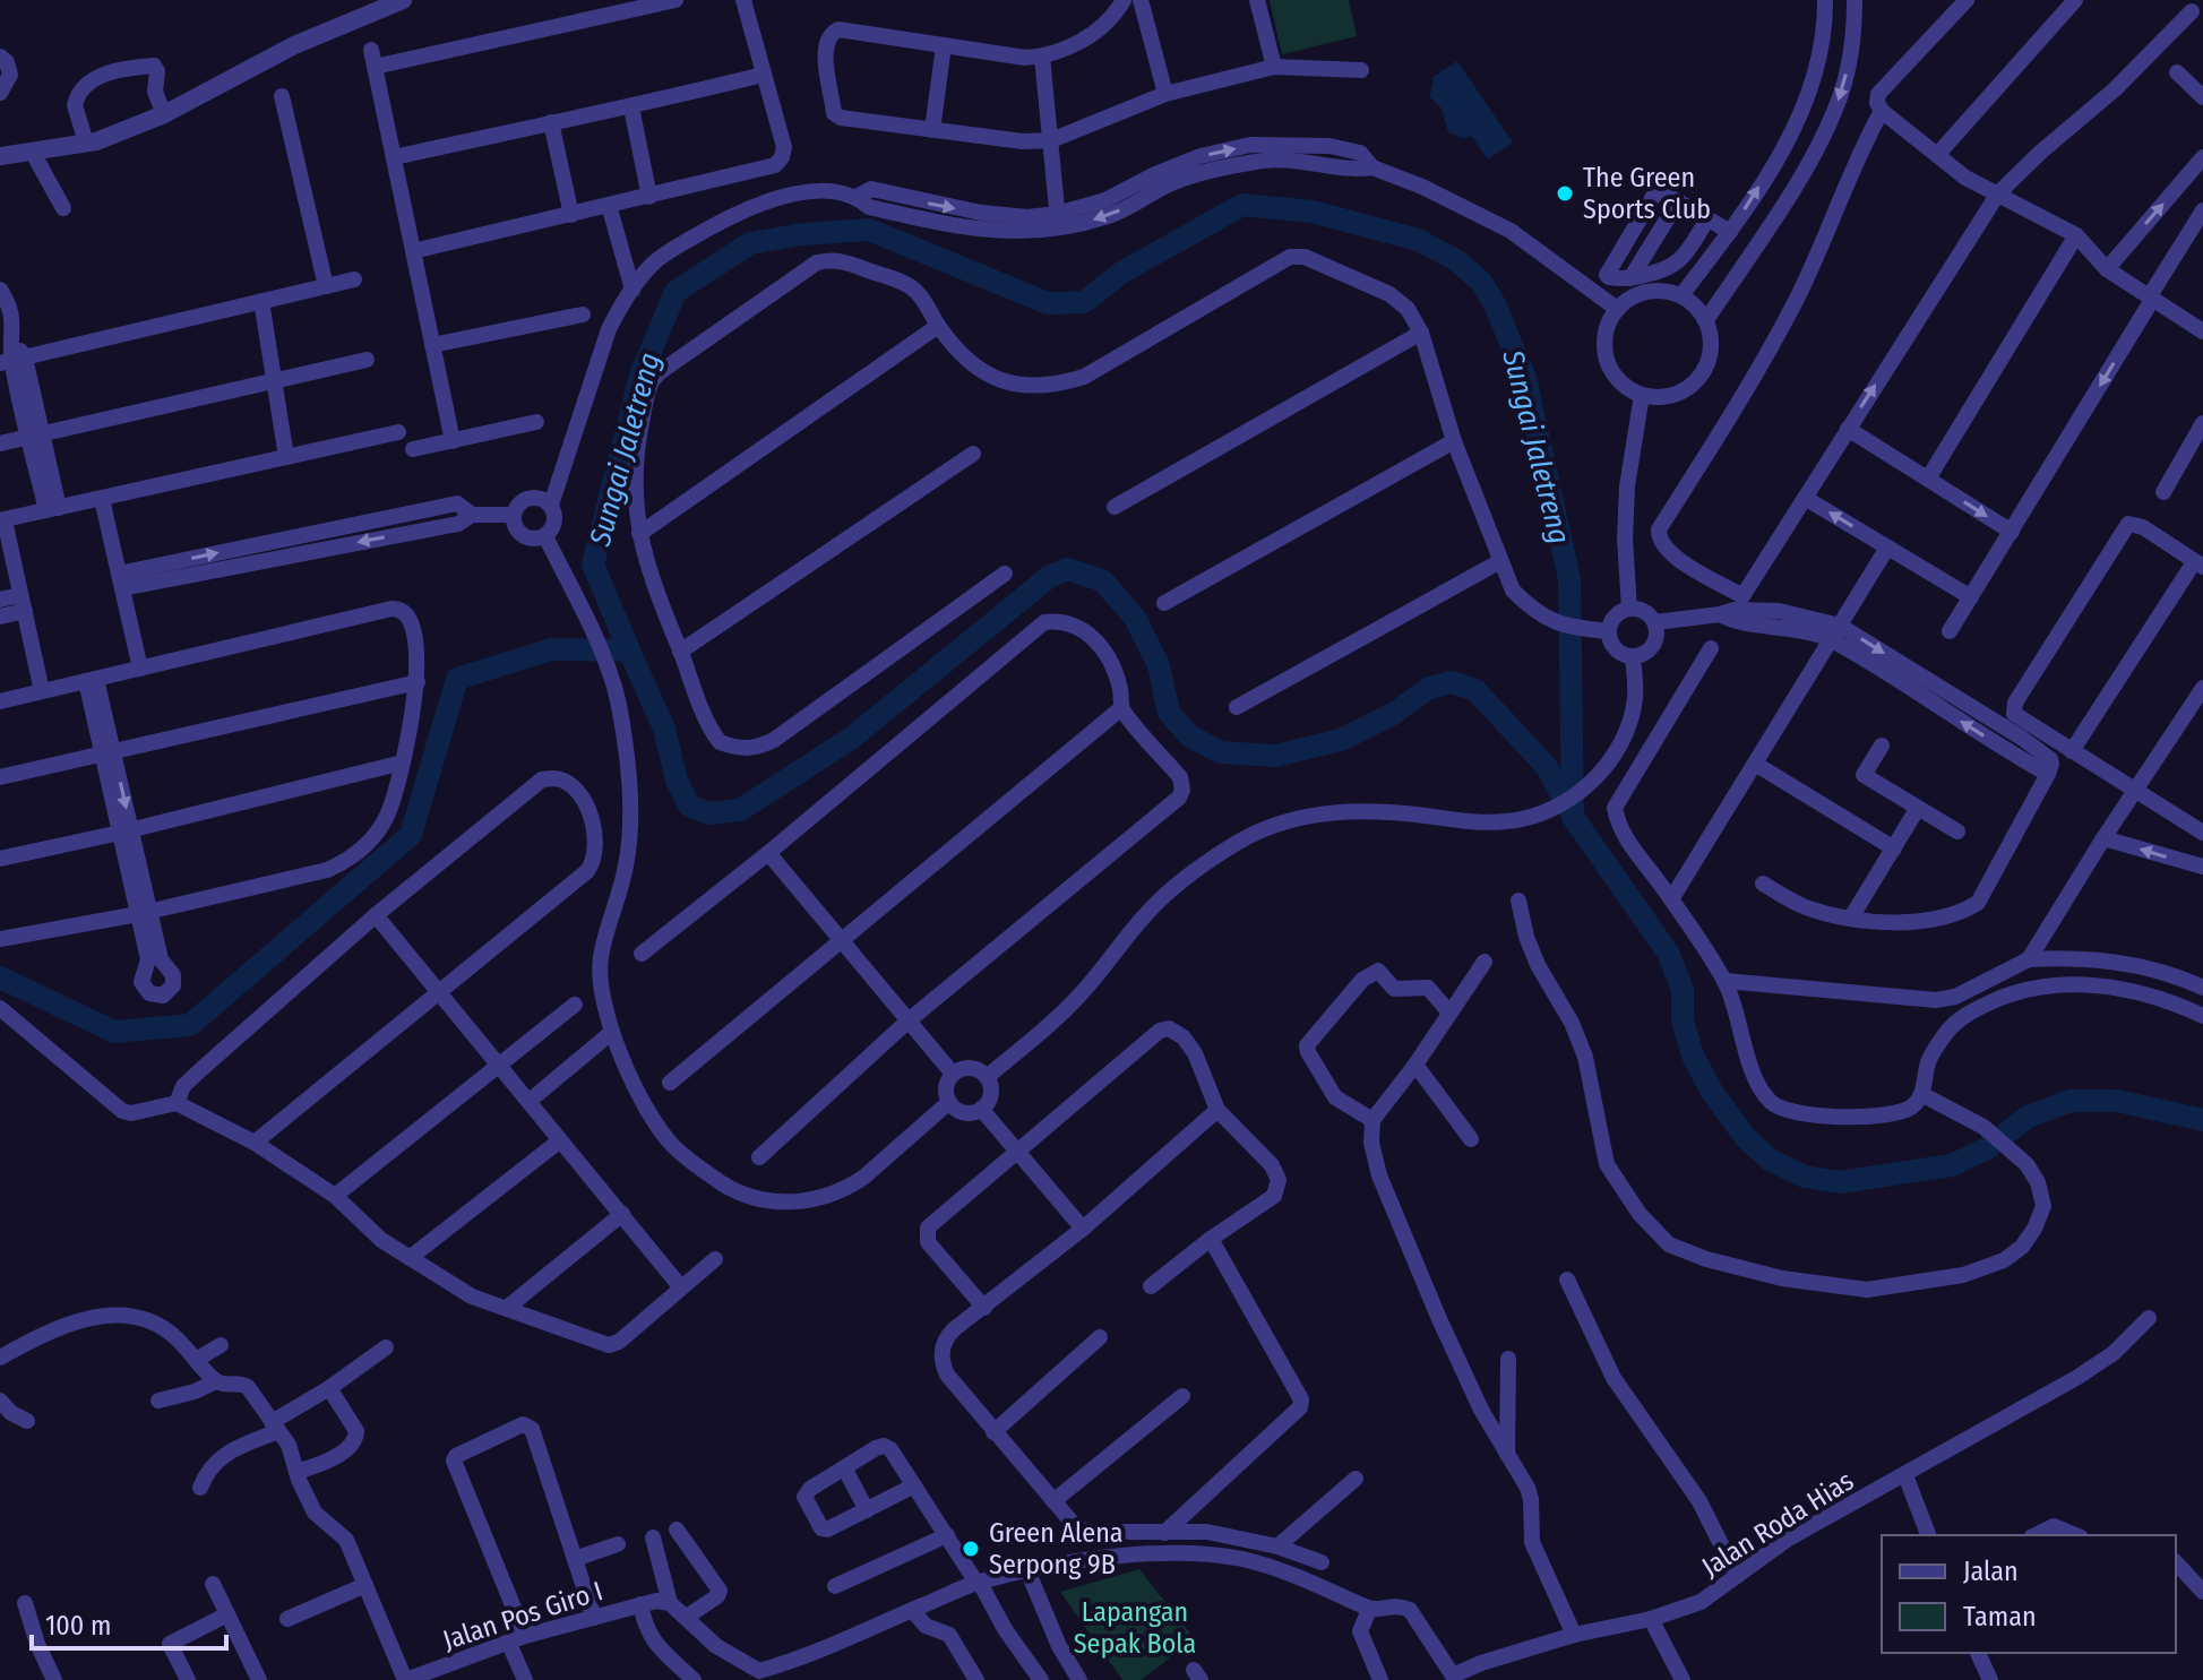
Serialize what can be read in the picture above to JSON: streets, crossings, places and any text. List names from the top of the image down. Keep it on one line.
{"streets":{"street":["Jalan Roda Hias","Jalan Pos Giro I"]},"water":["Sungai Jaletreng"],"parks":["Lapangan Sepak Bola"],"places":["The Green Sports Club","Green Alena Serpong 9B"],"legend":["Jalan","Taman"],"scale_bar":"100 m"}
